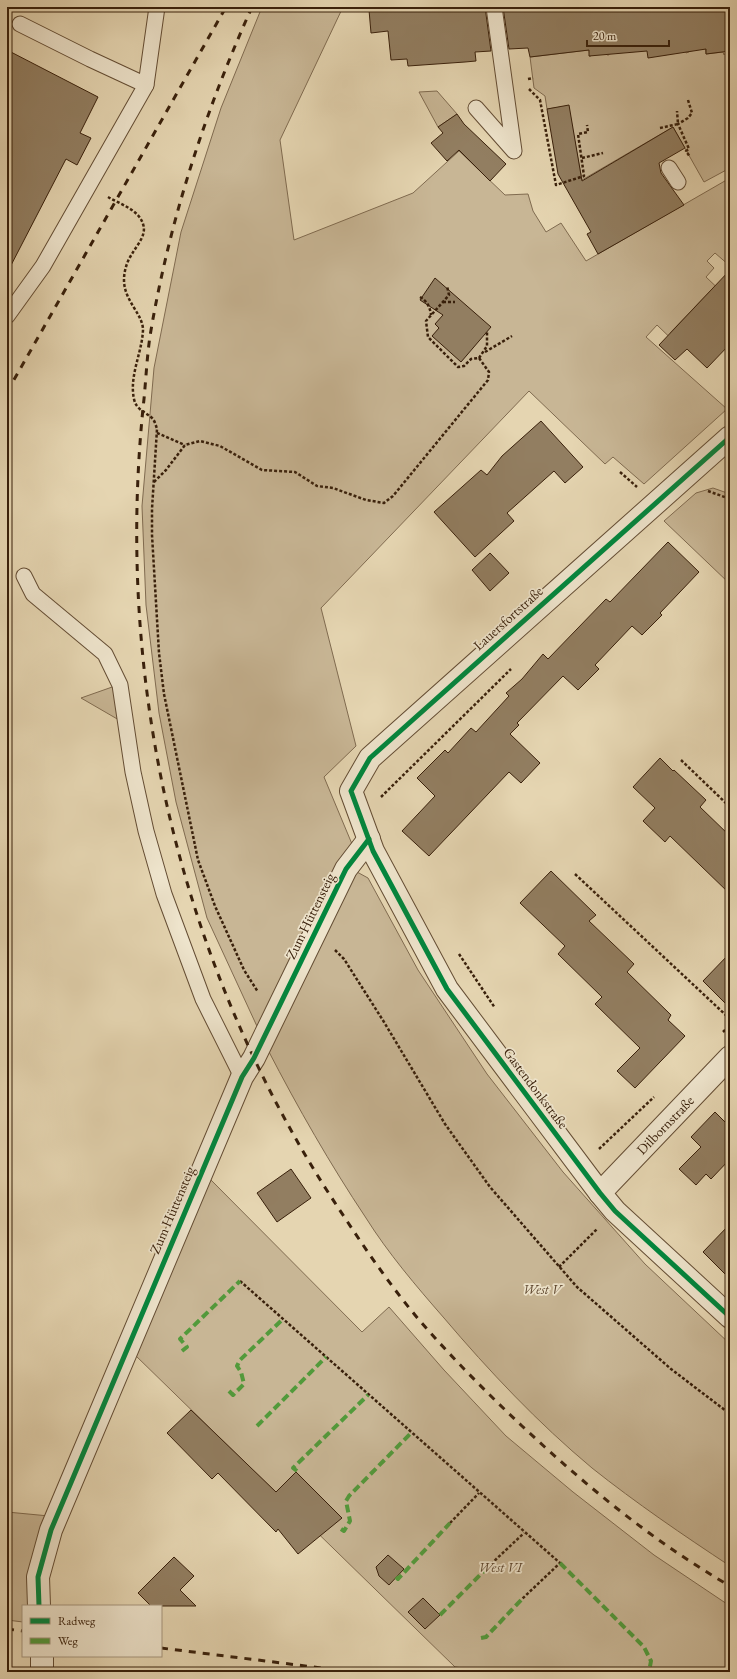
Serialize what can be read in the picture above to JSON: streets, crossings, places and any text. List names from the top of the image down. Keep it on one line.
{"streets":{"street":["Lauersfortstraße","Zum Hüttensteig","Gastendonkstraße","Dilbornstraße"]},"crossings":[["Lauersfortstraße","Zum Hüttensteig"],["Lauersfortstraße","Gastendonkstraße"],["Zum Hüttensteig","Gastendonkstraße"],["Gastendonkstraße","Dilbornstraße"]],"parks":["West V","West VI"],"legend":["Radweg","Weg"],"scale_bar":"20 m"}
